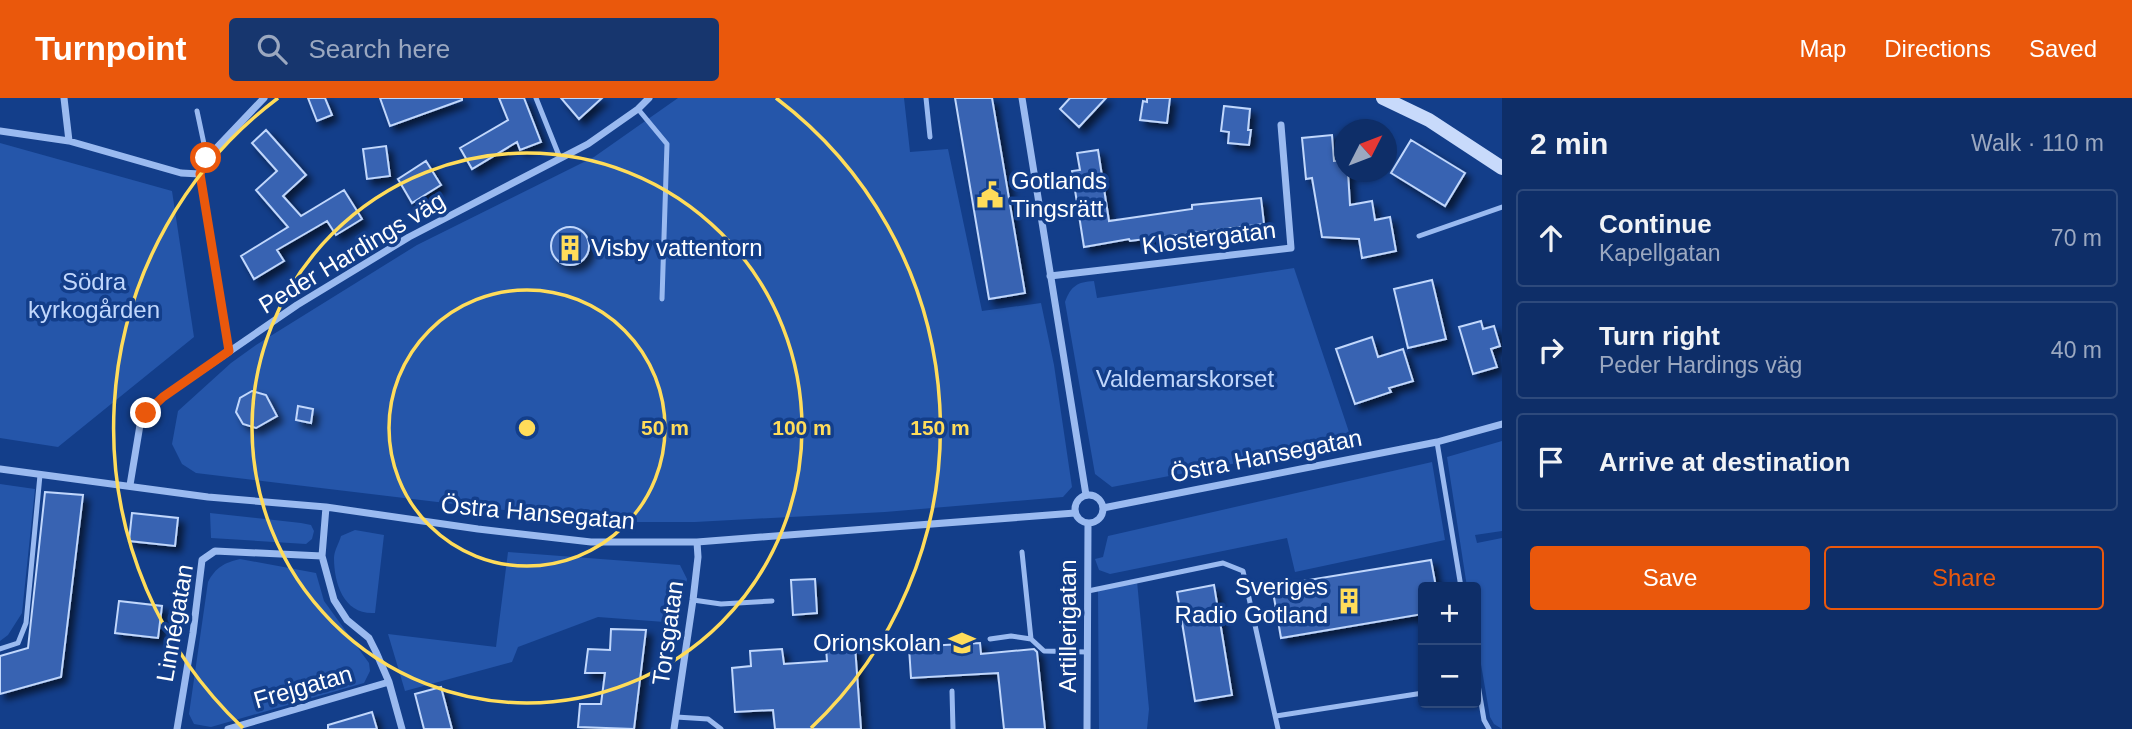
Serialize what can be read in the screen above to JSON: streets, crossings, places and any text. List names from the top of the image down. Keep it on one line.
{"streets":{"street":["Klostergatan","Peder Hardings väg","Östra Hansegatan","Linnégatan","Artillerigatan","Torsgatan","Frejgatan"]},"crossings":[["Peder Hardings väg","Östra Hansegatan"],["Östra Hansegatan","Artillerigatan"],["Östra Hansegatan","Torsgatan"]],"parks":["Södra kyrkogården","Valdemarskorset"],"places":{"public building":["Gotlands Tingsrätt"],"building":["Visby vattentorn","Sveriges Radio Gotland"],"school or university":["Orionskolan"]},"north":"top right","page":{"header":"Turnpoint","search":"Search here","nav":["Map","Directions","Saved"],"heading":["2 min","Walk · 110 m"],"list":[["Continue","Kapellgatan","70 m"],["Turn right","Peder Hardings väg","40 m"],"Arrive at destination"],"buttons":["Save","Share"],"map_buttons":["+","−"]},"rings":["50 m","100 m","150 m"]}
